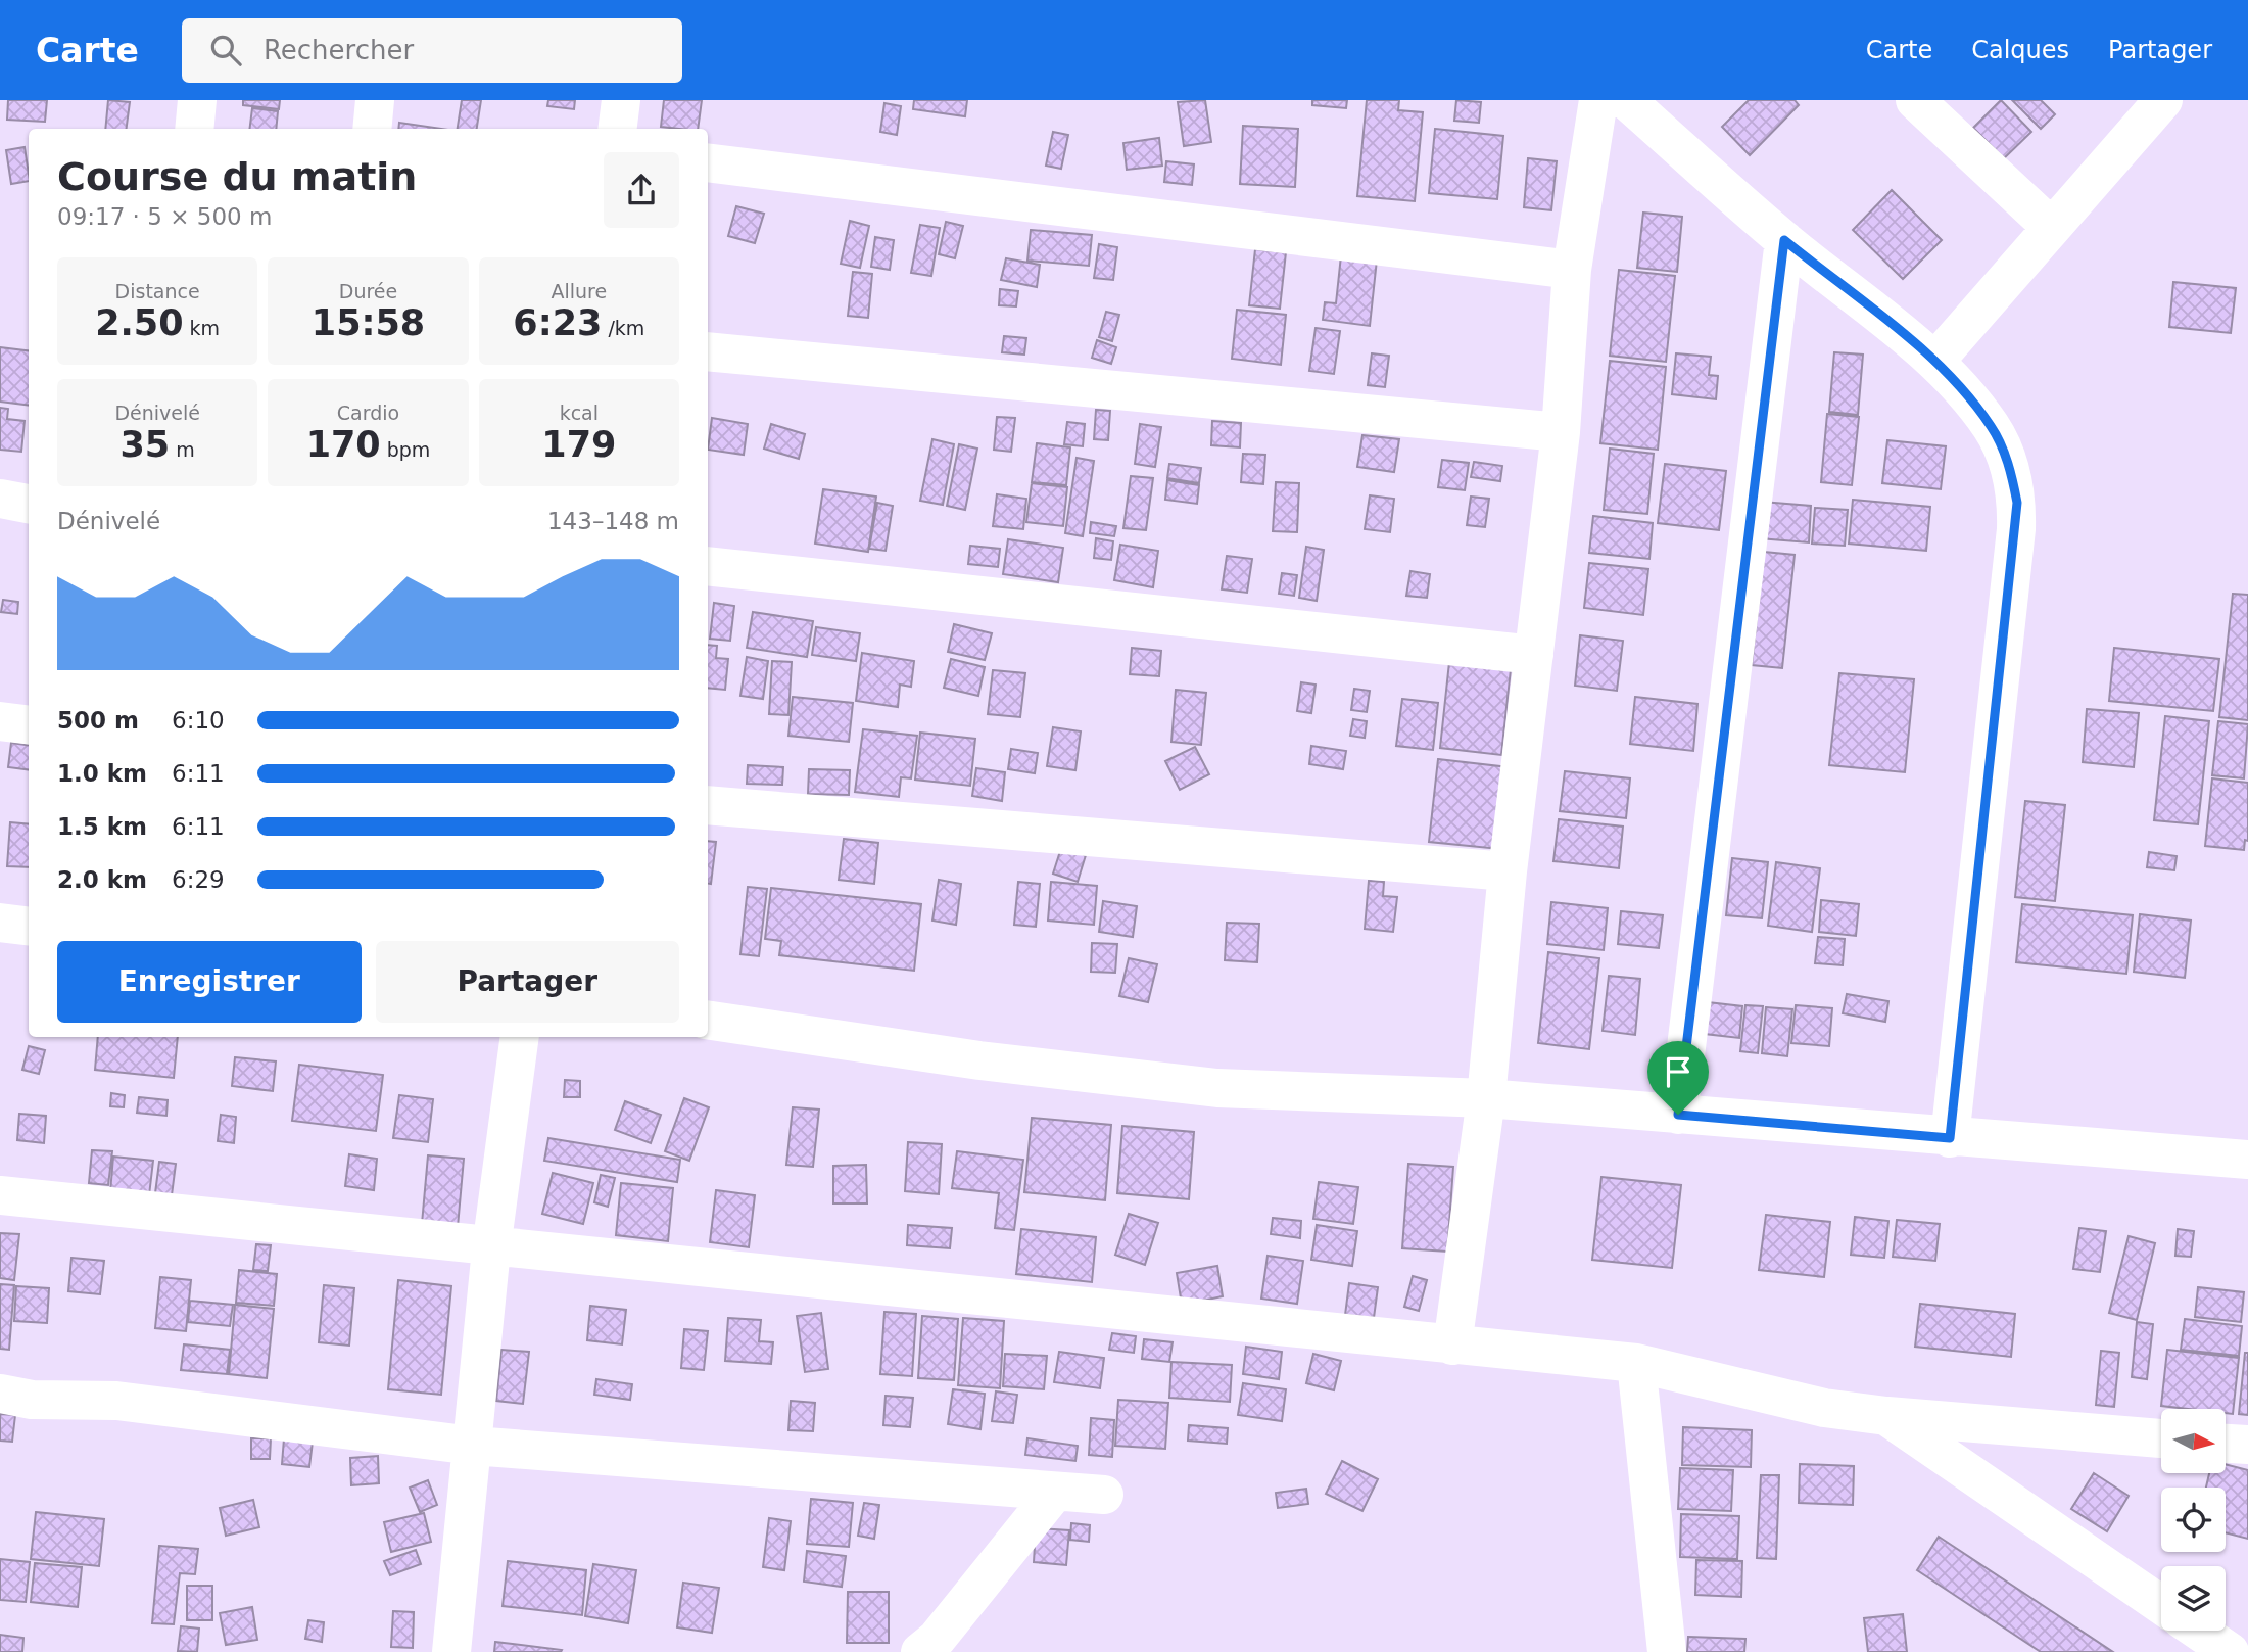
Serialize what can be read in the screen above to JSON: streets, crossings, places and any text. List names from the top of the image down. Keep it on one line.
{"north":"right","page":{"header":"Carte","search":"Rechercher","nav":["Carte","Calques","Partager"],"heading":["Course du matin","09:17 · 5 × 500 m"],"stats":[["Distance","2.50 km"],["Durée","15:58"],["Allure","6:23 /km"],["Dénivelé","35 m"],["Cardio","170 bpm"],["kcal","179"]],"chart":["Dénivelé","143–148 m"],"list":[{"name":"500 m","note":"6:10"},{"name":"1.0 km","note":"6:11"},{"name":"1.5 km","note":"6:11"},{"name":"2.0 km","note":"6:29"}],"buttons":["Enregistrer","Partager"]}}
